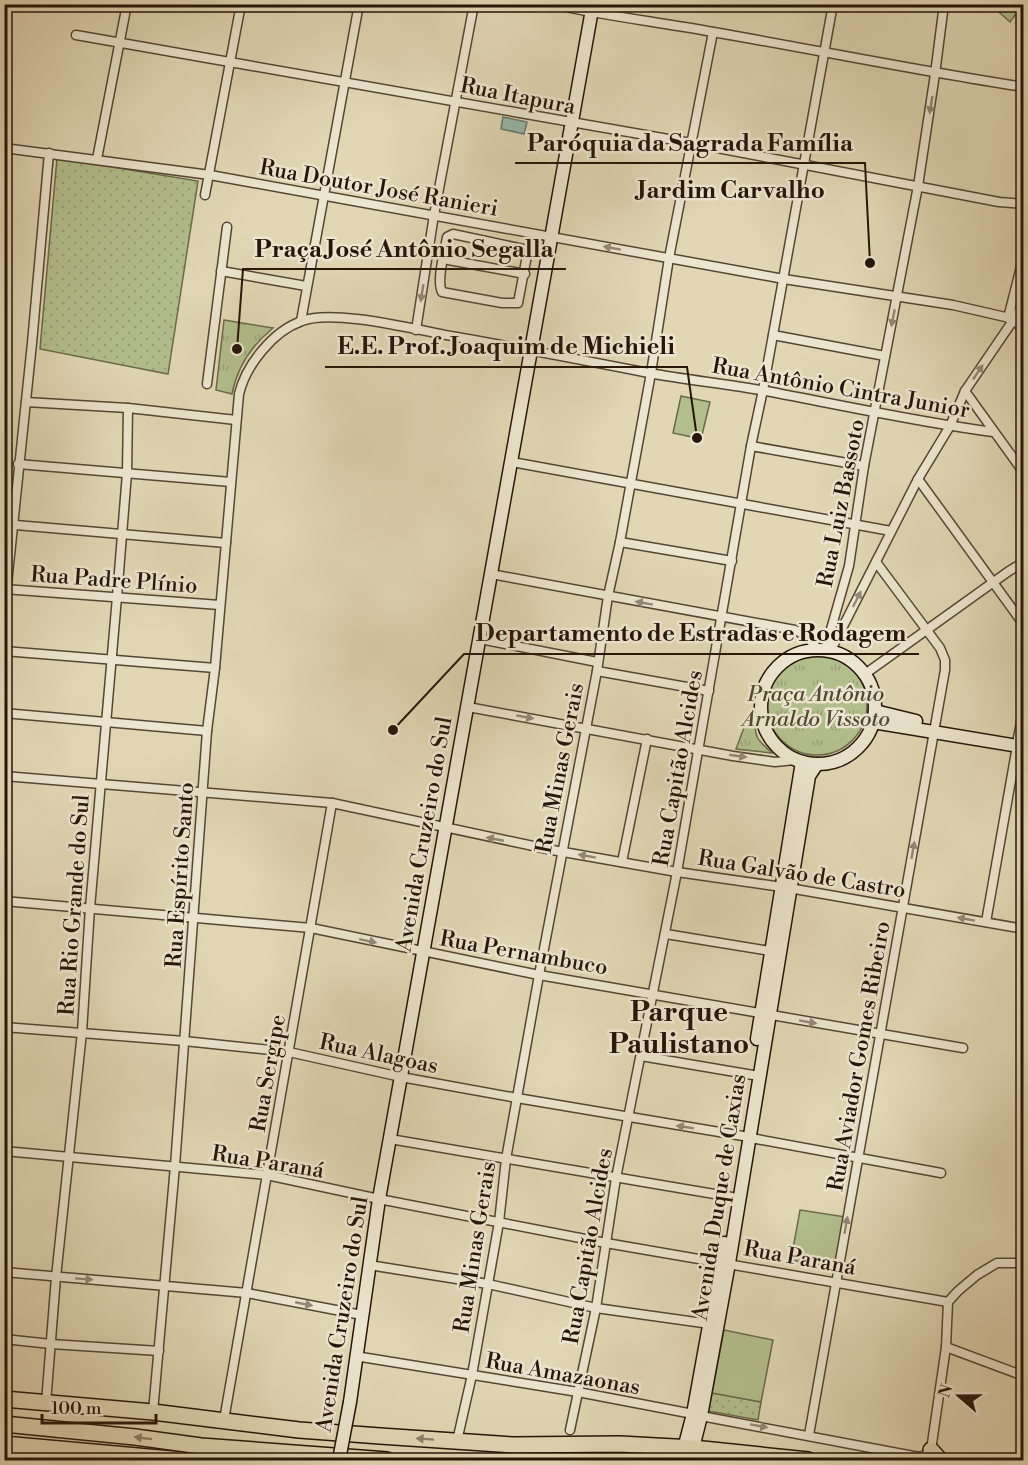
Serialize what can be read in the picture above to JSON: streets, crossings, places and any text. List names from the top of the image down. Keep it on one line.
{"streets":{"main road":["Avenida Cruzeiro do Sul","Avenida Duque de Caxias"],"street":["Rua Itapura","Rua Doutor José Ranieri","Rua Antônio Cintra Junior","Rua Luiz Bassoto","Rua Padre Plínio","Rua Minas Gerais","Rua Capitão Alcides","Rua Galvão de Castro","Rua Espírito Santo","Rua Rio Grande do Sul","Rua Pernambuco","Rua Alagoas","Rua Aviador Gomes Ribeiro","Rua Sergipe","Rua Paraná","Rua Amazaonas"]},"crossings":[["Rua Itapura","Rua Luiz Bassoto"],["Rua Itapura","Rua Minas Gerais"],["Rua Itapura","Rua Capitão Alcides"],["Rua Itapura","Avenida Cruzeiro do Sul"],["Rua Doutor José Ranieri","Rua Luiz Bassoto"],["Rua Doutor José Ranieri","Rua Minas Gerais"],["Rua Doutor José Ranieri","Rua Capitão Alcides"],["Rua Doutor José Ranieri","Avenida Cruzeiro do Sul"],["Rua Antônio Cintra Junior","Rua Luiz Bassoto"],["Rua Antônio Cintra Junior","Rua Minas Gerais"],["Rua Antônio Cintra Junior","Rua Capitão Alcides"],["Rua Antônio Cintra Junior","Avenida Cruzeiro do Sul"],["Rua Antônio Cintra Junior","Rua Espírito Santo"],["Rua Luiz Bassoto","Avenida Duque de Caxias"],["Rua Padre Plínio","Rua Espírito Santo"],["Rua Padre Plínio","Rua Rio Grande do Sul"],["Rua Minas Gerais","Rua Galvão de Castro"],["Rua Minas Gerais","Rua Pernambuco"],["Rua Minas Gerais","Rua Alagoas"],["Rua Minas Gerais","Rua Paraná"],["Rua Minas Gerais","Rua Amazaonas"],["Rua Capitão Alcides","Rua Galvão de Castro"],["Rua Capitão Alcides","Rua Pernambuco"],["Rua Capitão Alcides","Rua Alagoas"],["Rua Capitão Alcides","Rua Paraná"],["Rua Capitão Alcides","Rua Amazaonas"],["Avenida Cruzeiro do Sul","Rua Galvão de Castro"],["Avenida Cruzeiro do Sul","Rua Pernambuco"],["Avenida Cruzeiro do Sul","Rua Alagoas"],["Avenida Cruzeiro do Sul","Rua Paraná"],["Avenida Cruzeiro do Sul","Rua Amazaonas"],["Rua Galvão de Castro","Rua Espírito Santo"],["Rua Galvão de Castro","Rua Rio Grande do Sul"],["Rua Galvão de Castro","Rua Aviador Gomes Ribeiro"],["Rua Galvão de Castro","Rua Sergipe"],["Rua Galvão de Castro","Avenida Duque de Caxias"],["Rua Espírito Santo","Rua Pernambuco"],["Rua Espírito Santo","Rua Alagoas"],["Rua Espírito Santo","Rua Paraná"],["Rua Rio Grande do Sul","Rua Pernambuco"],["Rua Rio Grande do Sul","Rua Alagoas"],["Rua Rio Grande do Sul","Rua Paraná"],["Rua Pernambuco","Rua Aviador Gomes Ribeiro"],["Rua Pernambuco","Rua Sergipe"],["Rua Pernambuco","Avenida Duque de Caxias"],["Rua Alagoas","Rua Aviador Gomes Ribeiro"],["Rua Alagoas","Rua Sergipe"],["Rua Alagoas","Avenida Duque de Caxias"],["Rua Aviador Gomes Ribeiro","Rua Paraná"],["Rua Aviador Gomes Ribeiro","Rua Amazaonas"],["Rua Sergipe","Rua Paraná"],["Rua Paraná","Avenida Duque de Caxias"],["Avenida Duque de Caxias","Rua Amazaonas"]],"districts":["Jardim Carvalho","Parque Paulistano"],"parks":["Praça Antônio Arnaldo Vissoto"],"places":["Paróquia da Sagrada Família","Praça José Antônio Segalla","E.E. Prof. Joaquim de Michieli","Departamento de Estradas e Rodagem"],"scale_bar":"100 m","north":"left"}
